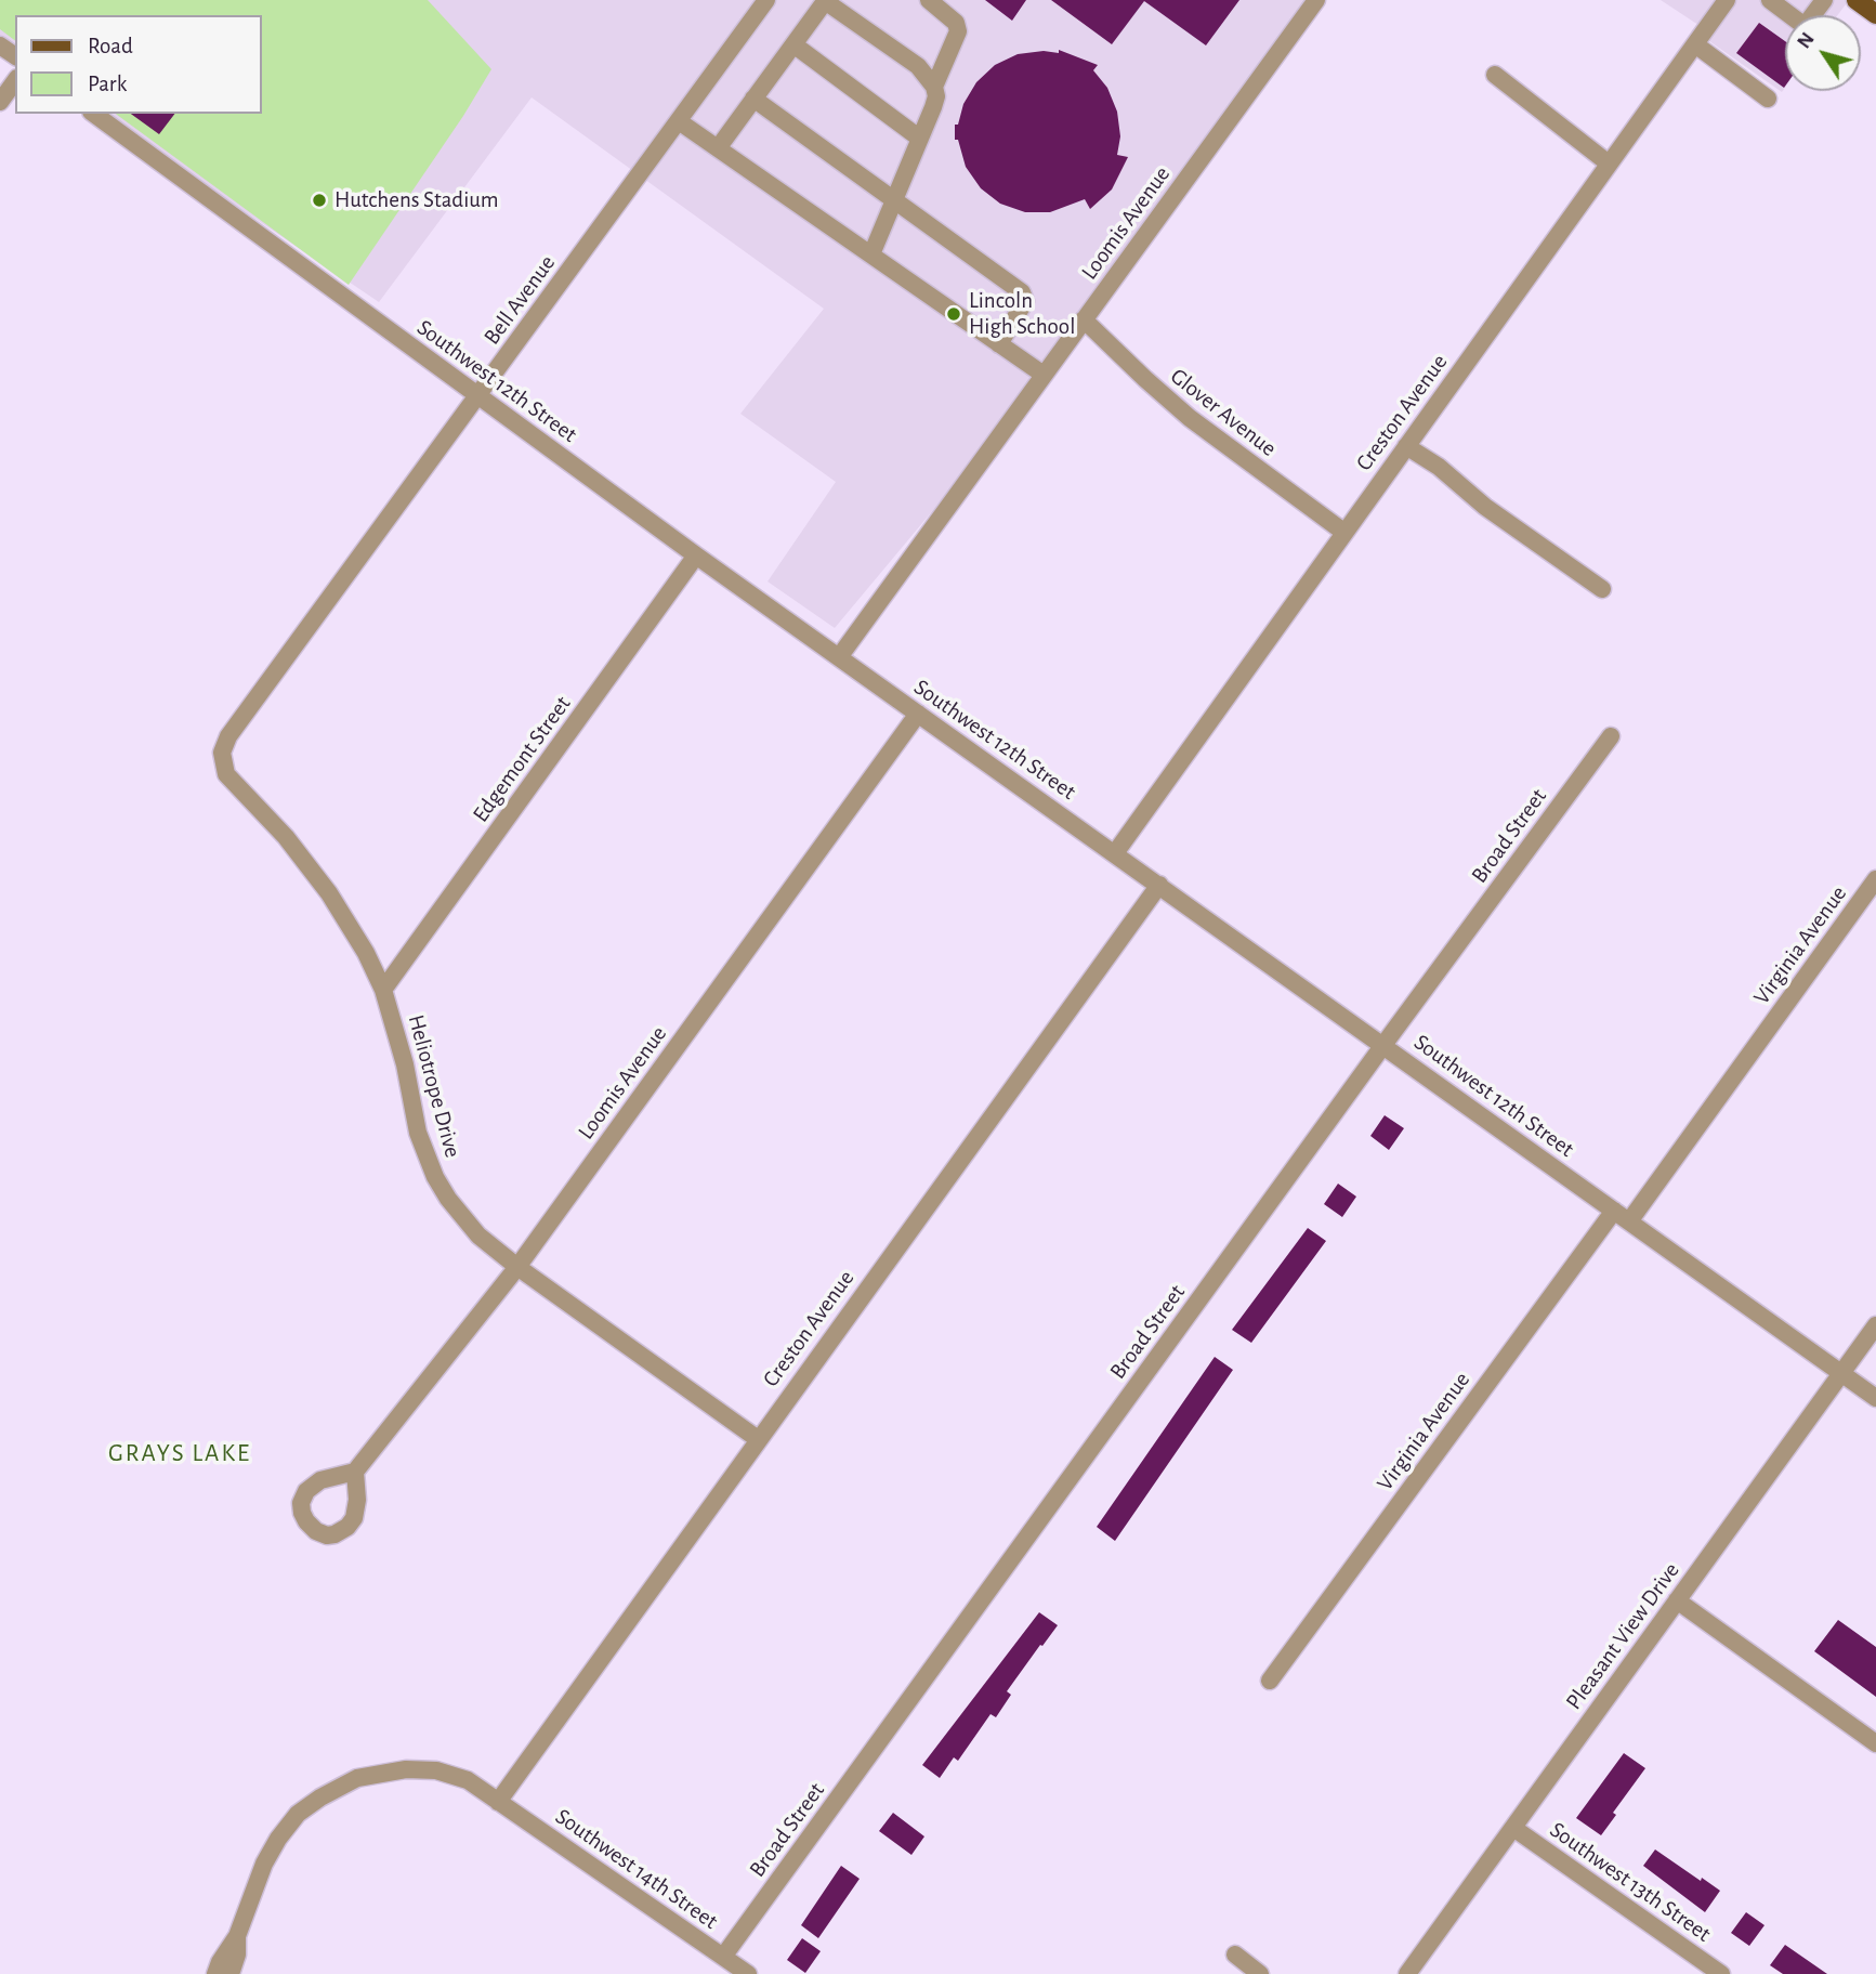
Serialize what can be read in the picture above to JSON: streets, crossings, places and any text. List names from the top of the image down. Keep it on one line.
{"streets":{"street":["Loomis Avenue","Bell Avenue","Southwest 12th Street","Glover Avenue","Creston Avenue","Edgemont Street","Broad Street","Virginia Avenue","Heliotrope Drive","Pleasant View Drive","Southwest 14th Street","Southwest 13th Street"]},"crossings":[["Loomis Avenue","Southwest 12th Street"],["Loomis Avenue","Glover Avenue"],["Loomis Avenue","Heliotrope Drive"],["Bell Avenue","Southwest 12th Street"],["Bell Avenue","Heliotrope Drive"],["Southwest 12th Street","Creston Avenue"],["Southwest 12th Street","Edgemont Street"],["Southwest 12th Street","Broad Street"],["Southwest 12th Street","Virginia Avenue"],["Southwest 12th Street","Pleasant View Drive"],["Glover Avenue","Creston Avenue"],["Creston Avenue","Heliotrope Drive"],["Creston Avenue","Southwest 14th Street"],["Edgemont Street","Heliotrope Drive"],["Broad Street","Southwest 14th Street"],["Pleasant View Drive","Southwest 13th Street"]],"districts":["GRAYS LAKE"],"places":["Hutchens Stadium","Lincoln High School"],"legend":["Road","Park"],"north":"top left"}
